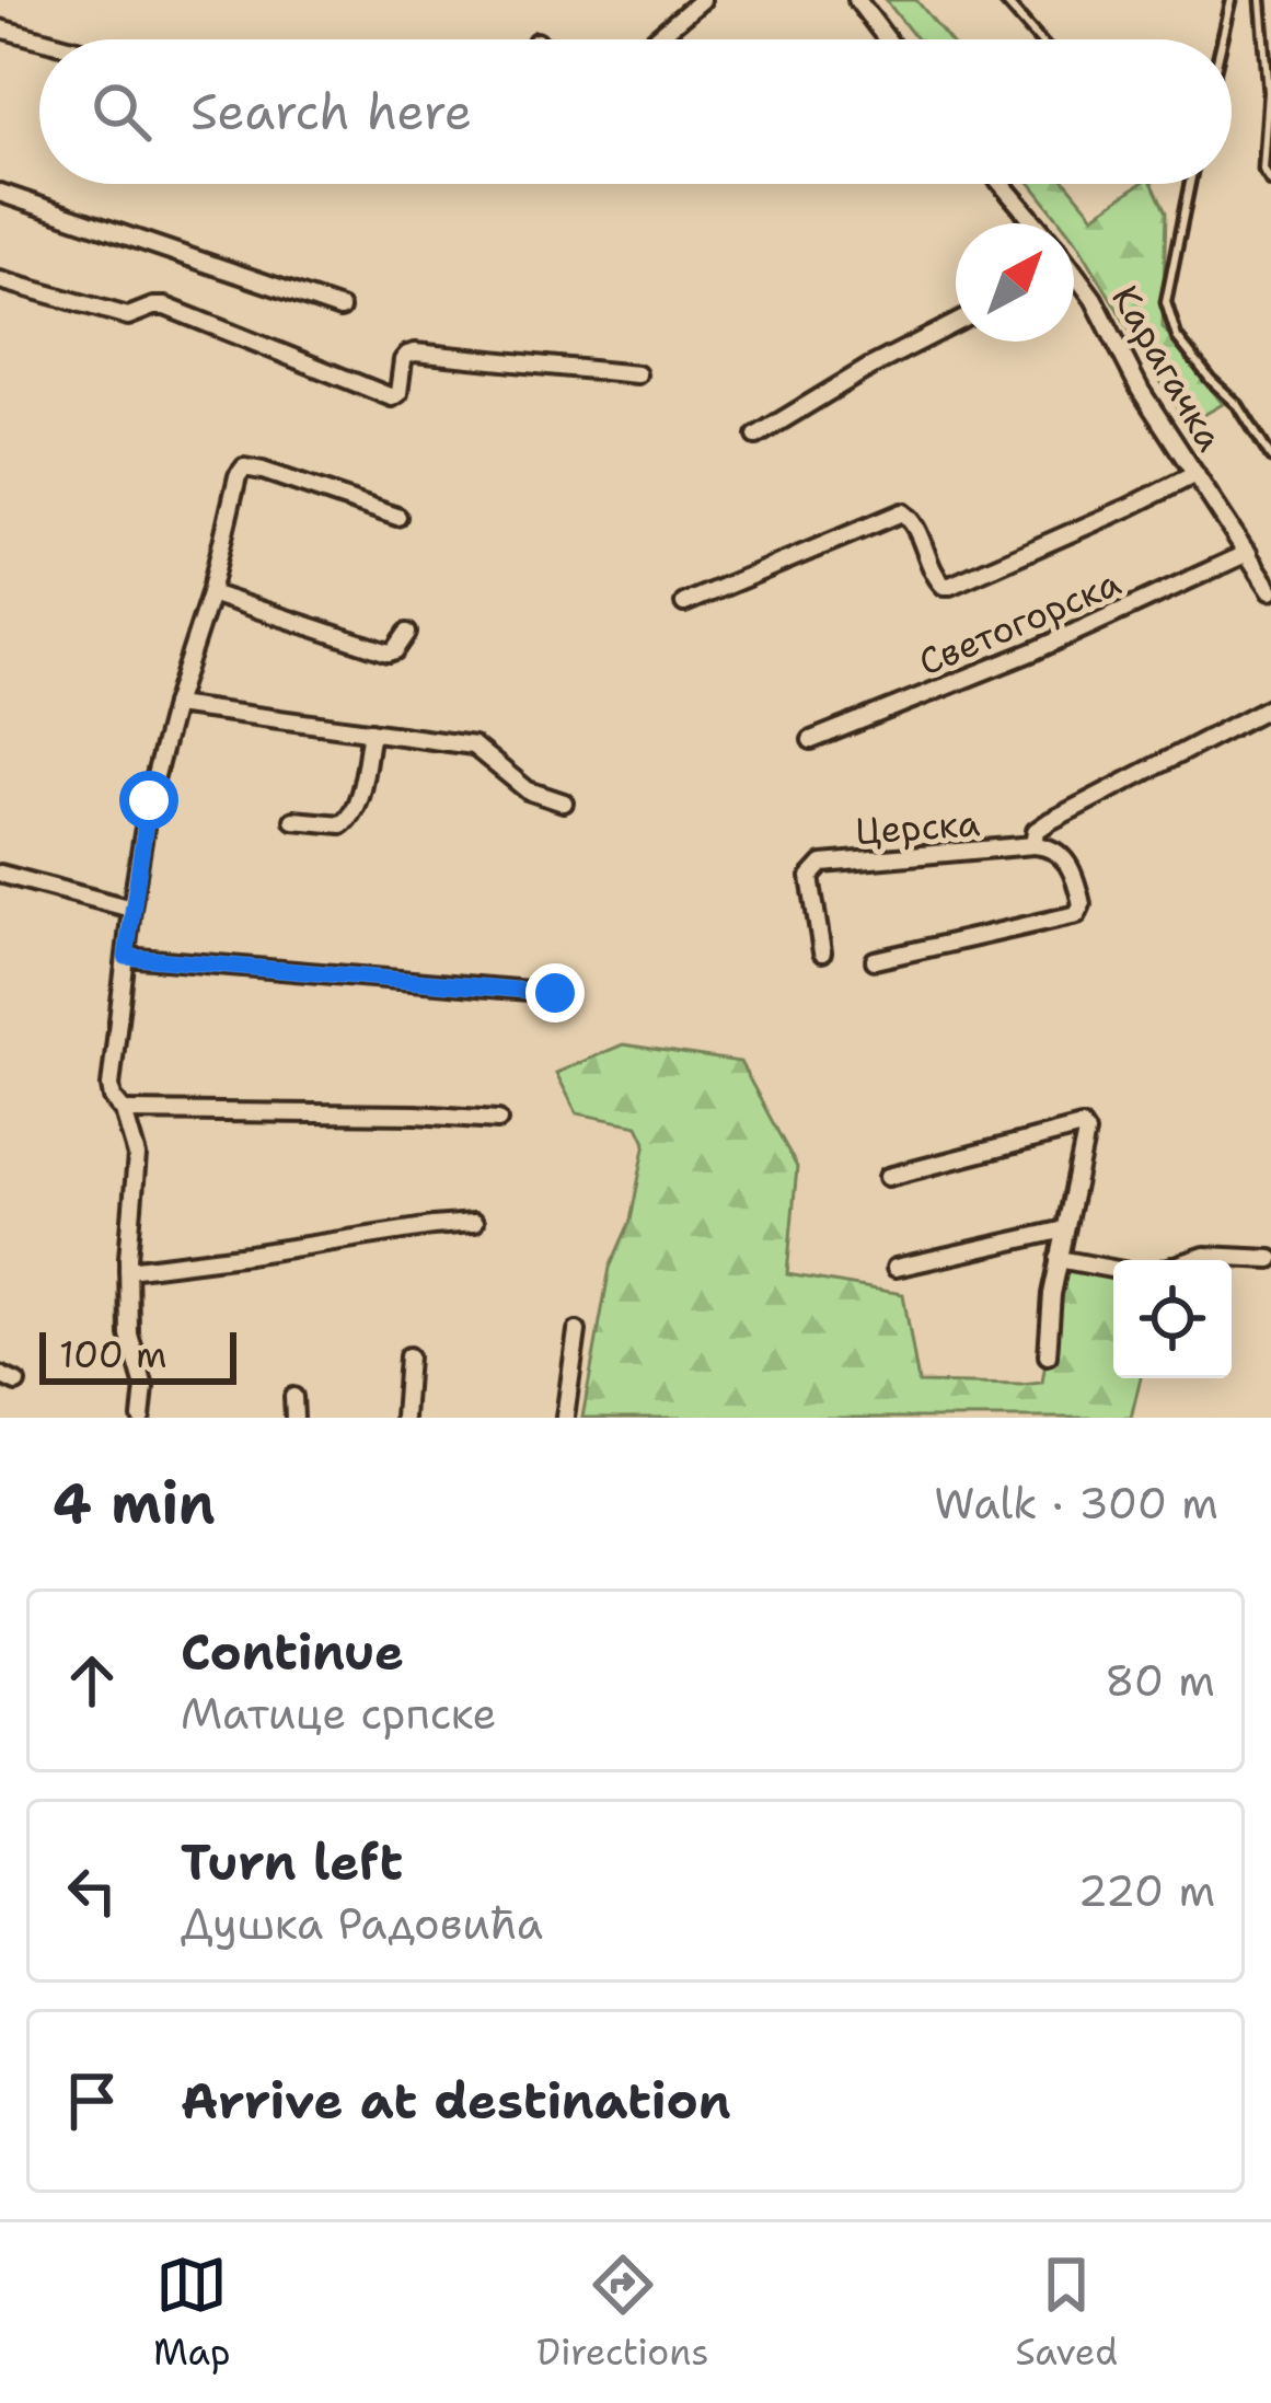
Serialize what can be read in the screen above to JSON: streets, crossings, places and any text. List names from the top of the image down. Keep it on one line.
{"streets":{"street":["Карагачка","Светогорска","Церска"]},"crossings":[["Карагачка","Светогорска"]],"scale_bar":"100 m","north":"top right","page":{"search":"Search here","scale":"100 m","heading":["4 min","Walk · 300 m"],"list":[["Continue","Матице српске","80 m"],["Turn left","Душка Радовића","220 m"],"Arrive at destination"],"nav":["Map","Directions","Saved"]}}
